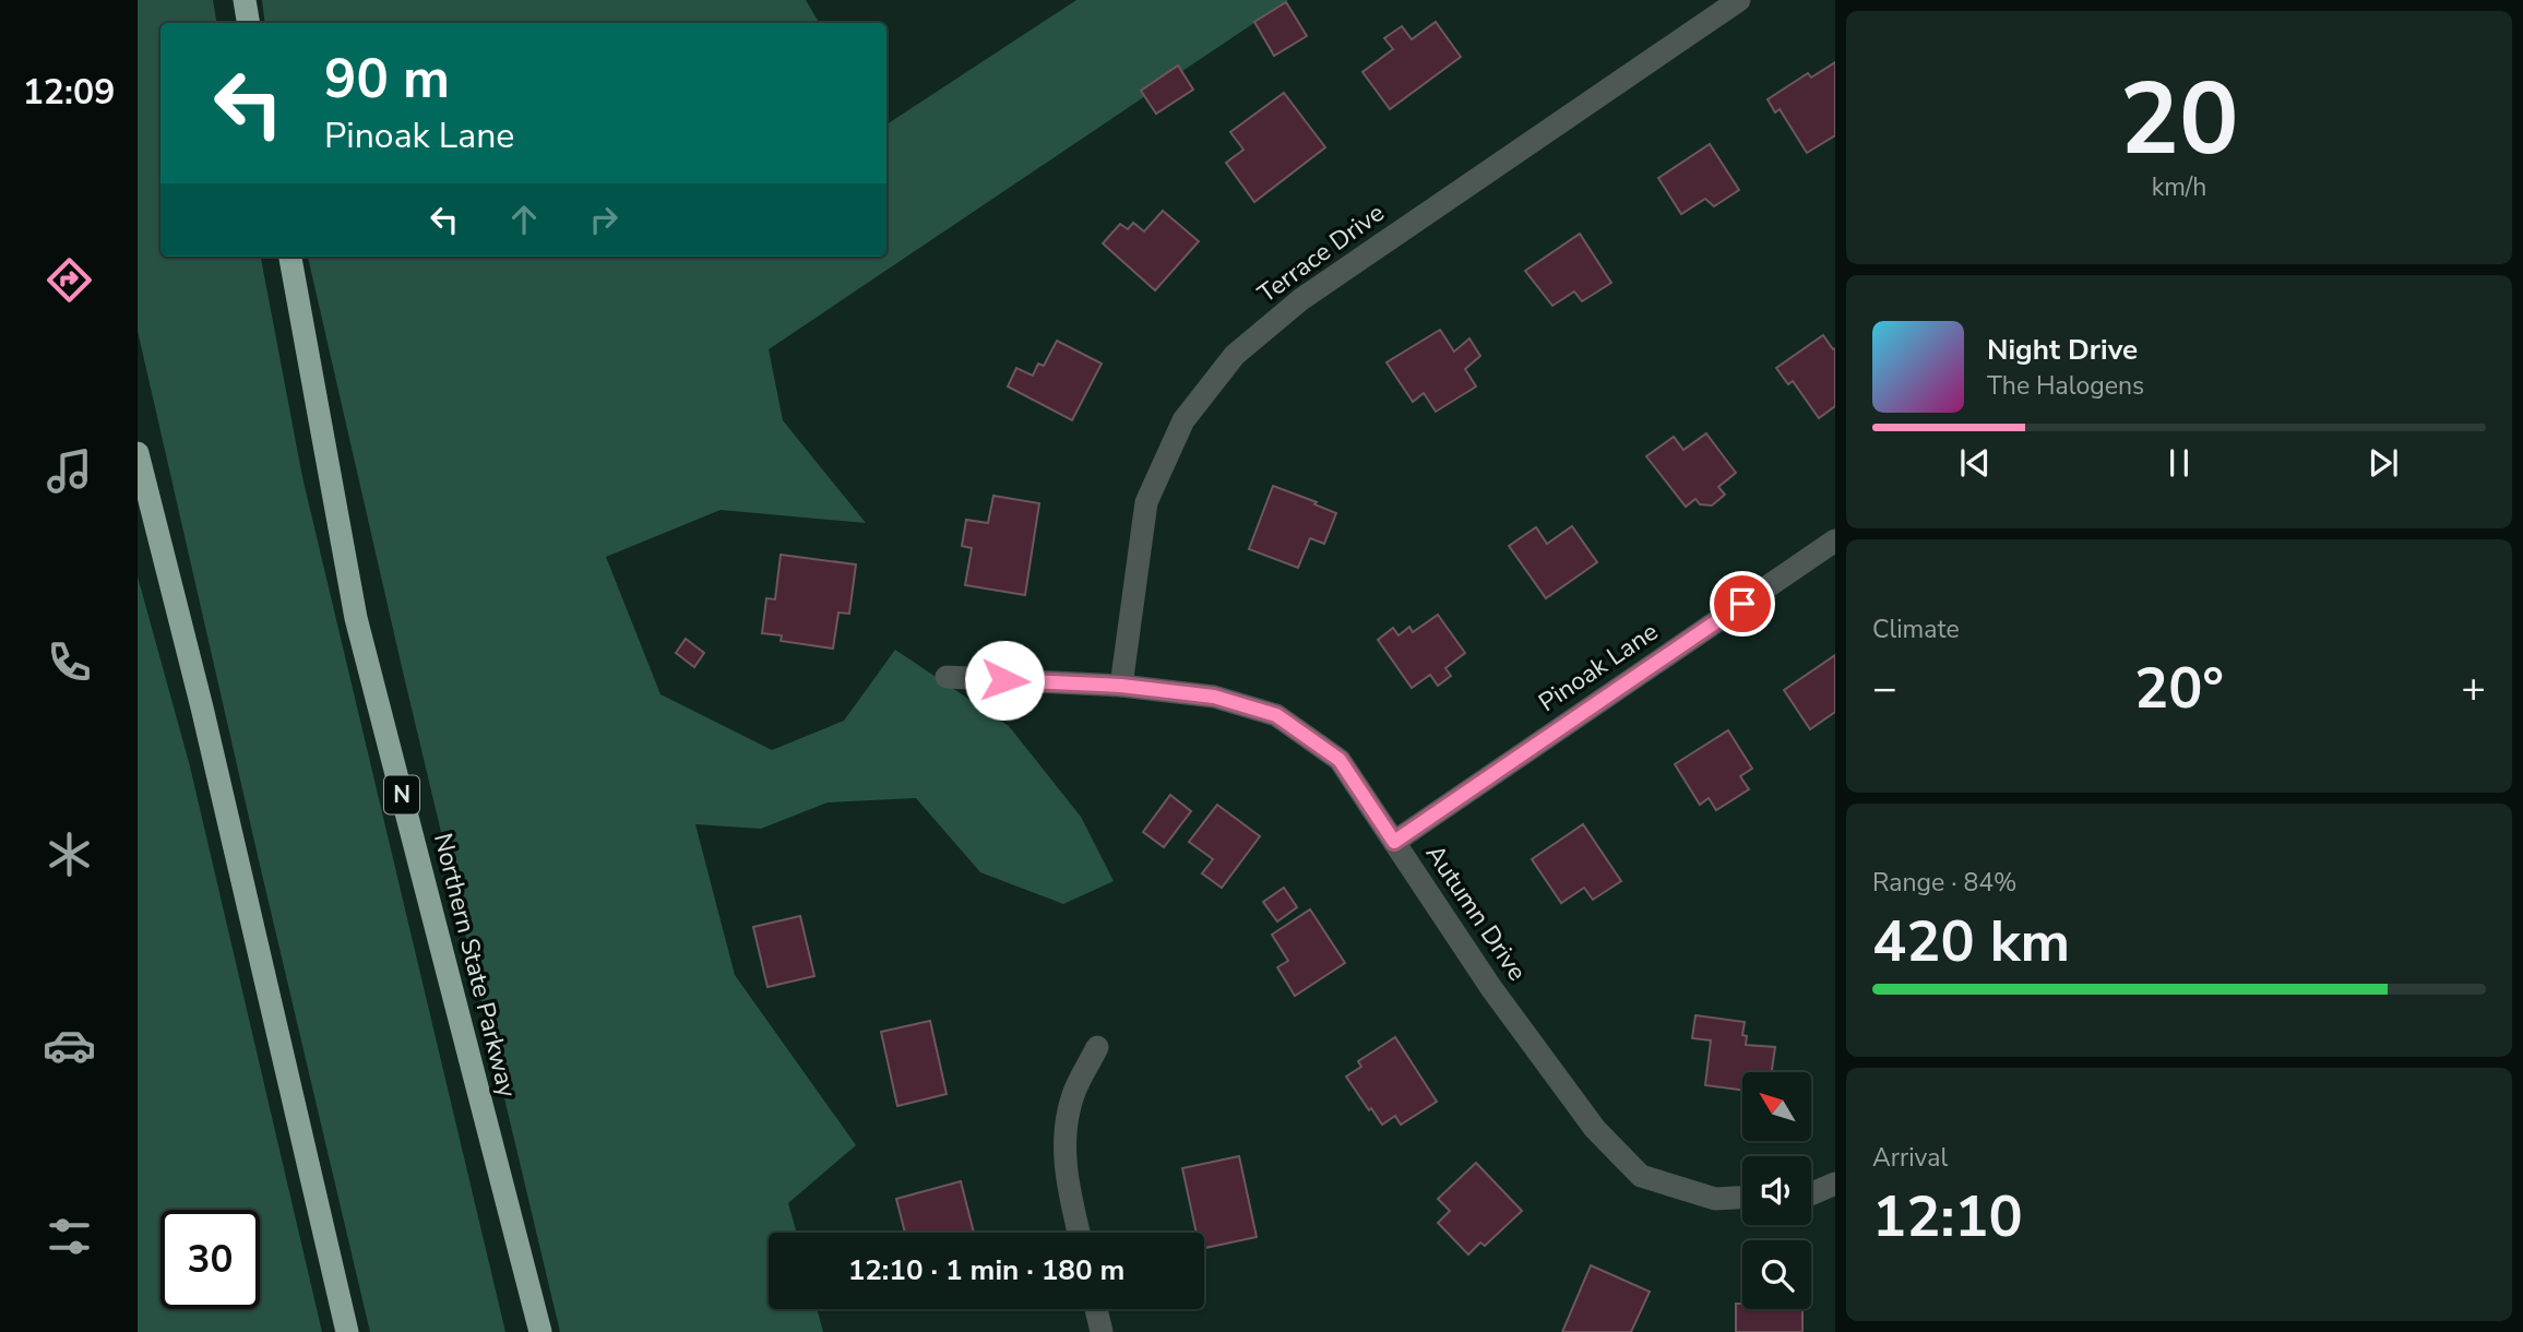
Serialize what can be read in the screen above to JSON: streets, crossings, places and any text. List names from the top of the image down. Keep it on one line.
{"streets":{"highway":["N","Northern State Parkway"],"street":["Terrace Drive","Pinoak Lane","Autumn Drive"]},"crossings":[["Terrace Drive","Autumn Drive"],["Pinoak Lane","Autumn Drive"]],"north":"top left","page":{"tabs":"12:09","tile":[["20","km/h"],"Climate",["Range · 84%","420 km"],["Arrival","12:10"]],"turn":["90 m","Pinoak Lane"],"song":["Night Drive","The Halogens"],"heat":["−","20°","+"],"limit":"30","trip":"12:10 · 1 min · 180 m"}}
